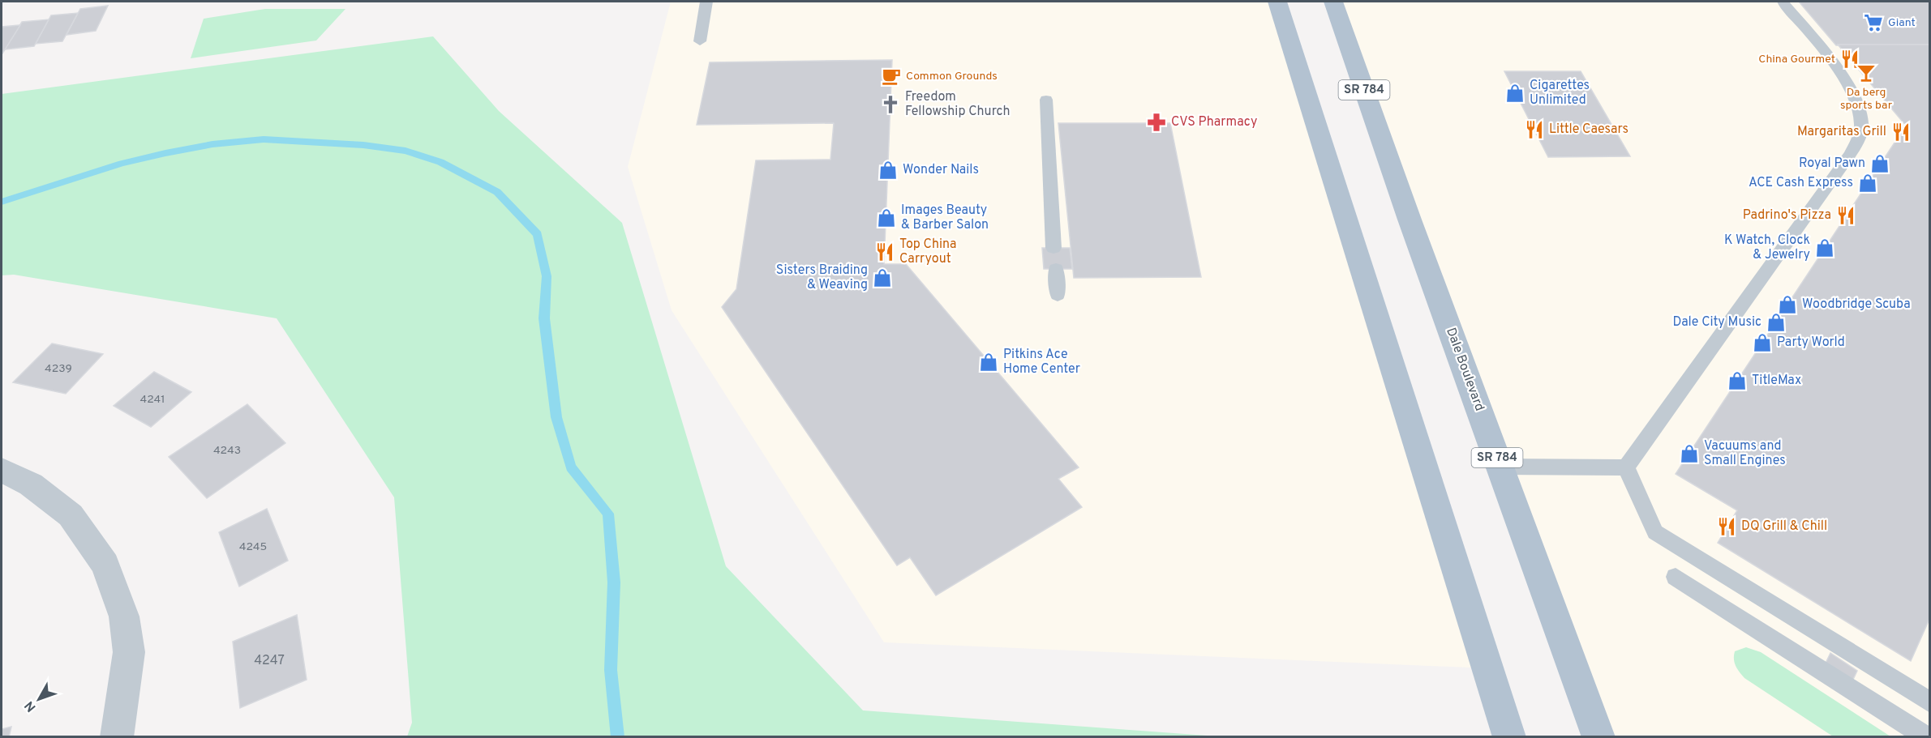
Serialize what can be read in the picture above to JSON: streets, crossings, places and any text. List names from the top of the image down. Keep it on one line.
{"streets":{"main road":["SR 784","Dale Boulevard"]},"places":{"supermarket":["Giant"],"restaurant":["China Gourmet","Little Caesars","Margaritas Grill","Padrino's Pizza","Top China Carryout","DQ Grill & Chill"],"bar":["Da berg sports bar"],"cafe":["Common Grounds"],"shop":["Cigarettes Unlimited","Royal Pawn","Wonder Nails","ACE Cash Express","Images Beauty & Barber Salon","K Watch, Clock & Jewelry","Sisters Braiding & Weaving","Woodbridge Scuba","Dale City Music","Party World","Pitkins Ace Home Center","TitleMax","Vacuums and Small Engines"],"church":["Freedom Fellowship Church"],"pharmacy":["CVS Pharmacy"]},"house_numbers":["4239","4241","4243","4245","4247"],"north":"bottom left"}
